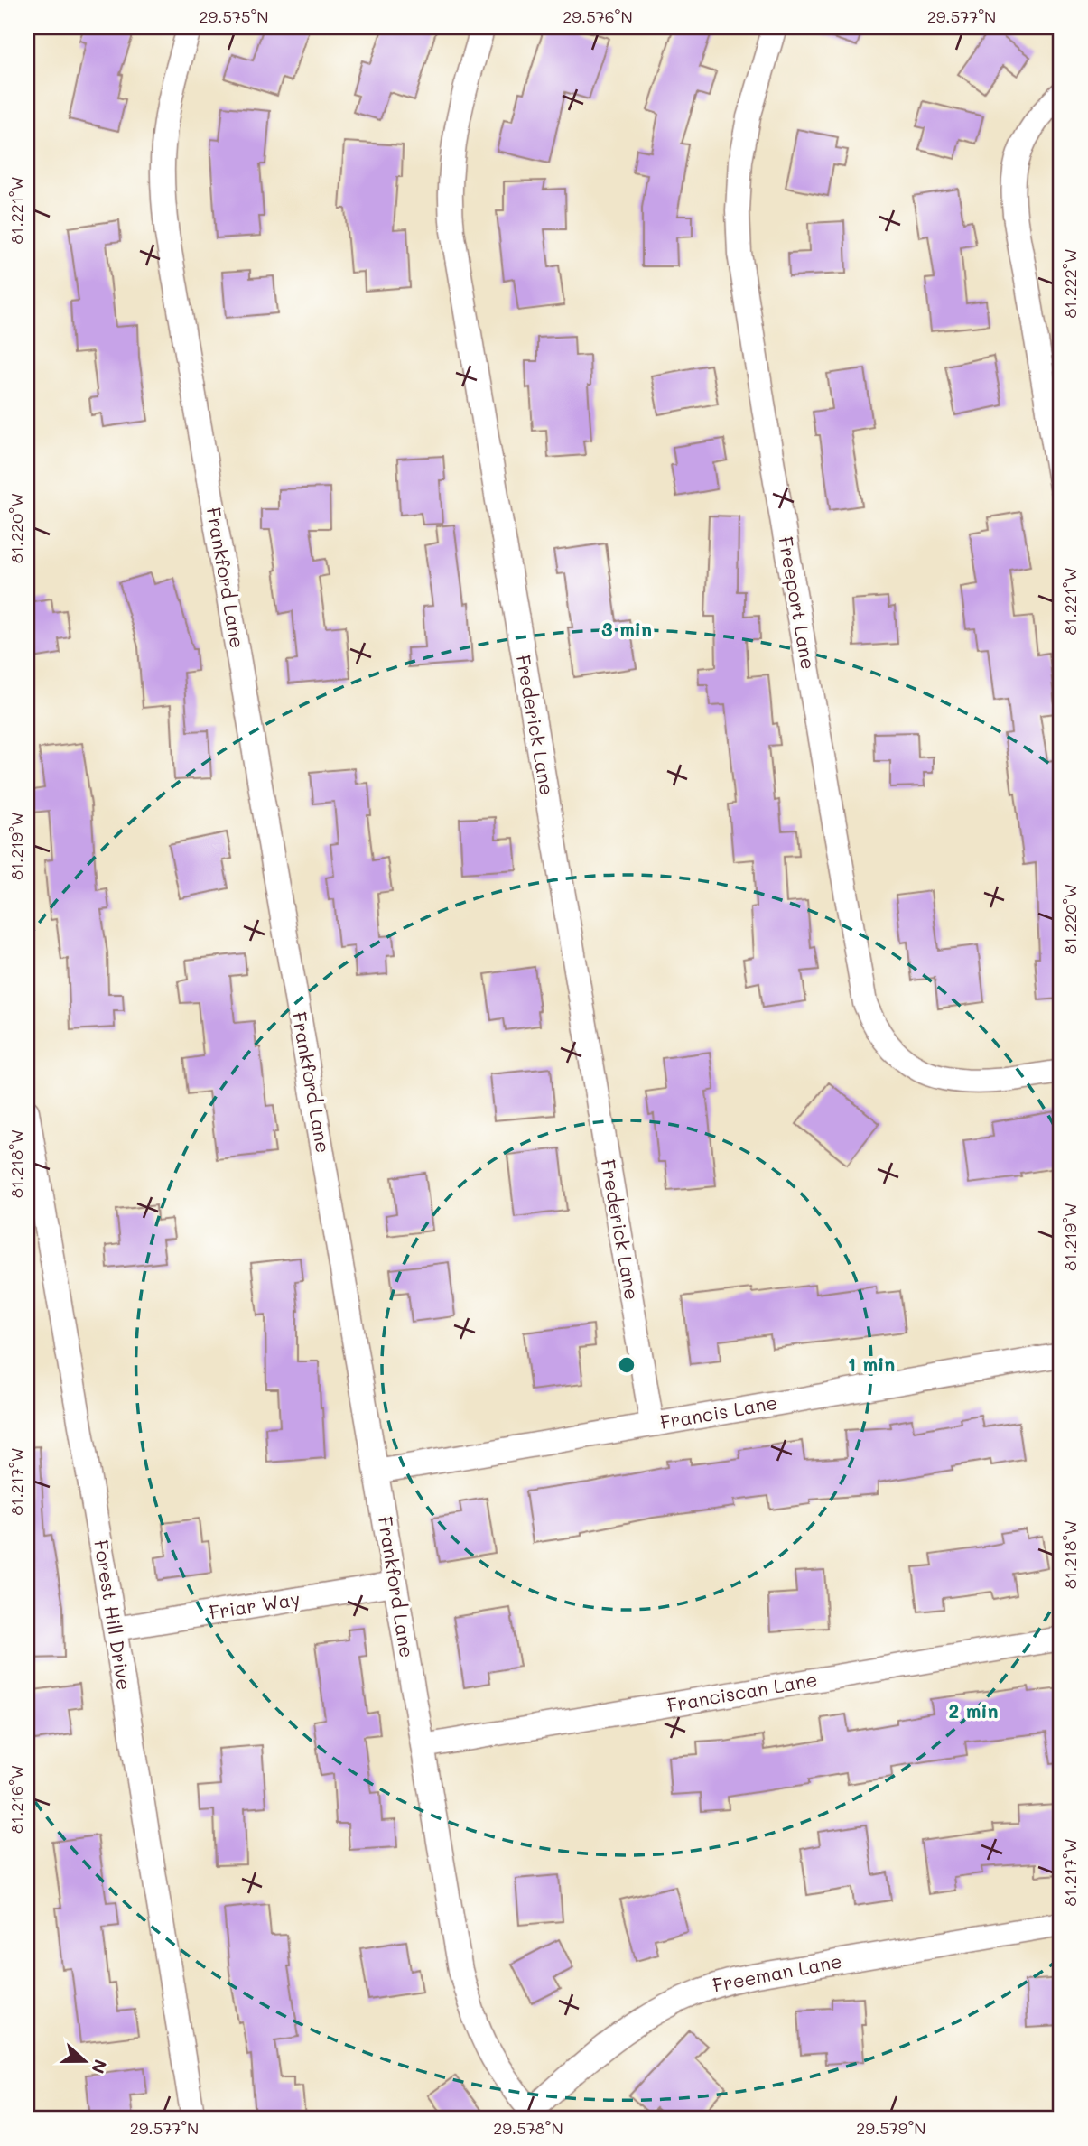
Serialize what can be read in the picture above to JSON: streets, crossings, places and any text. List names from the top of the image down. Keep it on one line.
{"streets":{"street":["Frankford Lane","Freeport Lane","Frederick Lane","Francis Lane","Friar Way","Forest Hill Drive","Franciscan Lane","Freeman Lane"]},"crossings":[["Frankford Lane","Francis Lane"],["Frankford Lane","Friar Way"],["Frankford Lane","Franciscan Lane"],["Frankford Lane","Freeman Lane"],["Frederick Lane","Francis Lane"],["Friar Way","Forest Hill Drive"]],"north":"right","coordinates":["29.575°N","29.576°N","29.577°N","81.221°W","81.222°W","81.220°W","81.219°W","81.218°W","81.217°W","81.216°W","29.578°N","29.579°N"],"rings":["3 min","1 min","2 min"]}
